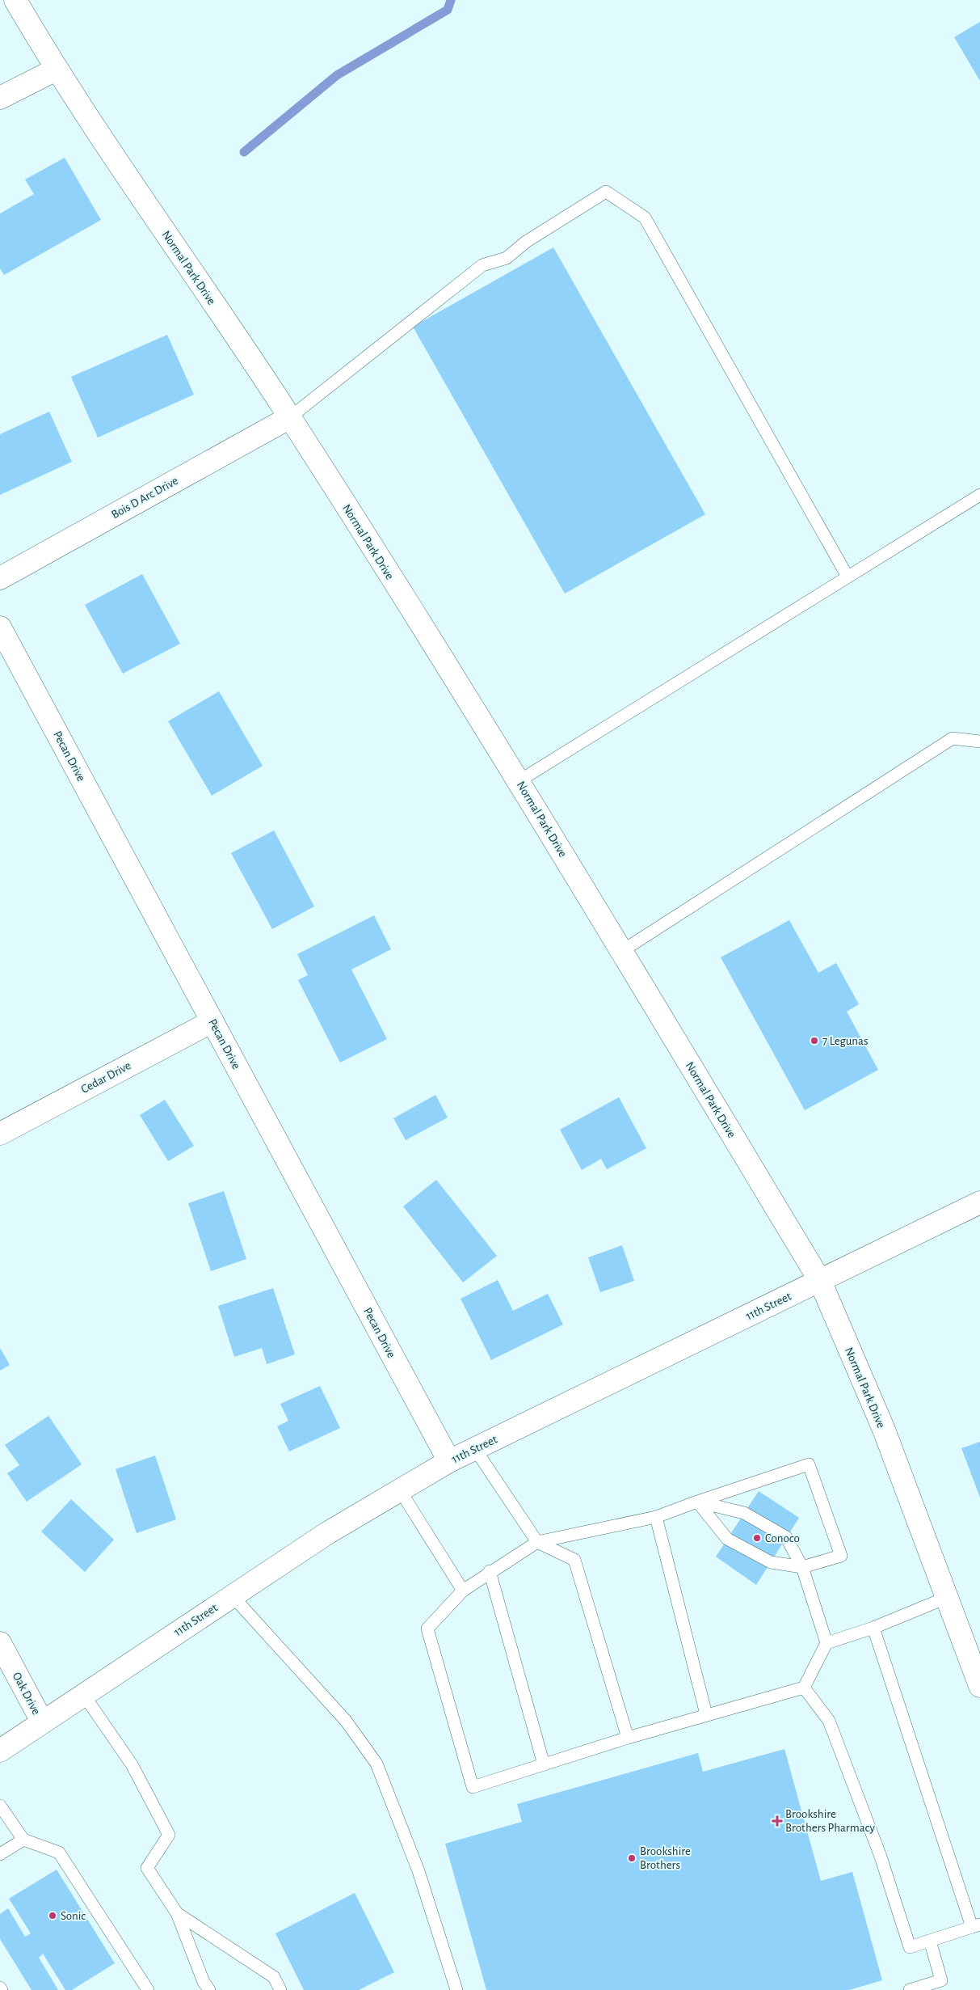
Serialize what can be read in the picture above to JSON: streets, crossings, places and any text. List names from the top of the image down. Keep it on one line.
{"streets":{"street":["Normal Park Drive","Bois D Arc Drive","Pecan Drive","Cedar Drive","11th Street","Oak Drive"]},"crossings":[["Normal Park Drive","Bois D Arc Drive"],["Normal Park Drive","11th Street"],["Pecan Drive","Cedar Drive"],["Pecan Drive","11th Street"],["11th Street","Oak Drive"]],"places":{"other":["7 Legunas","Conoco","Brookshire Brothers","Sonic"],"health":["Brookshire Brothers Pharmacy"]}}
